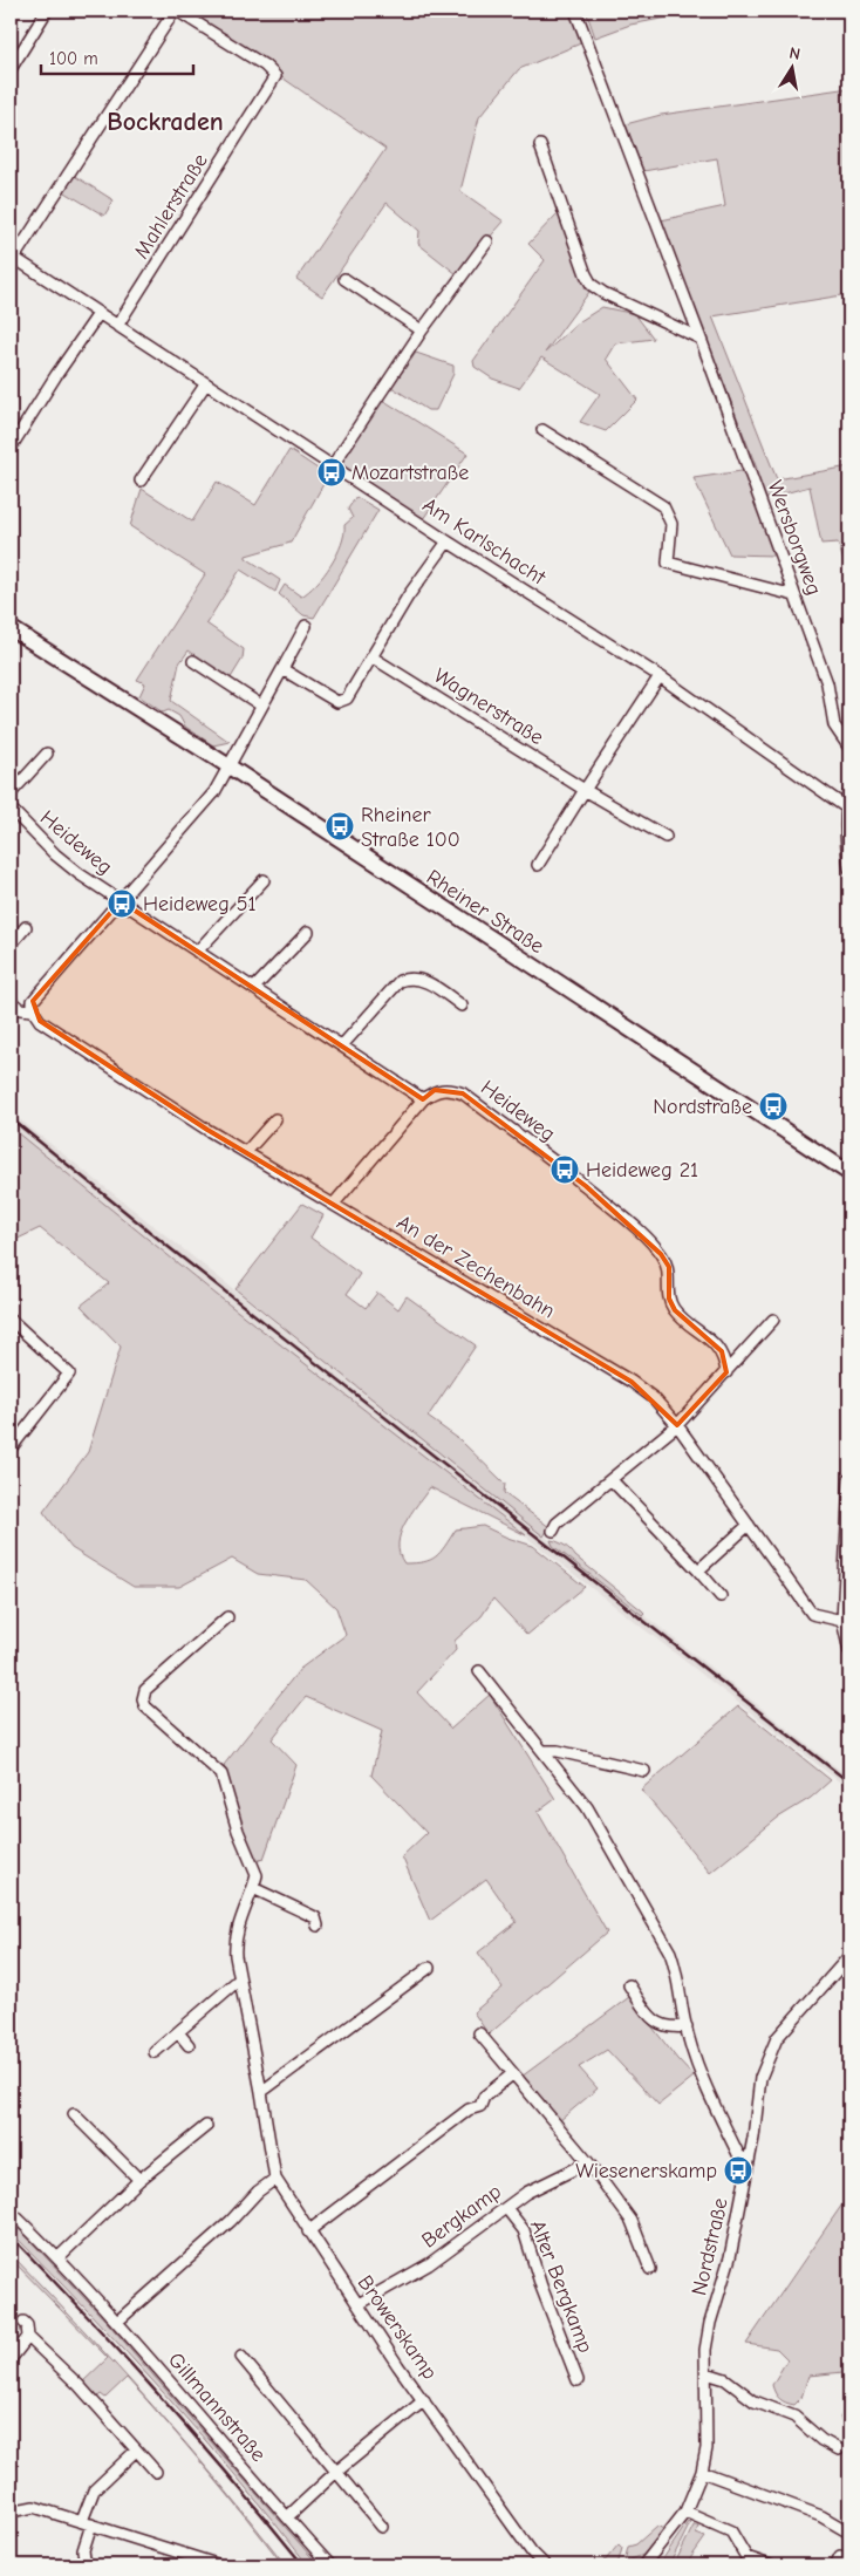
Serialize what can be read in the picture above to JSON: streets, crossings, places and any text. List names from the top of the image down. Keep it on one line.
{"streets":{"main road":["Rheiner Straße"],"street":["Mahlerstraße","Wersborgweg","Am Karlschacht","Wagnerstraße","Heideweg","An der Zechenbahn","Bergkamp","Nordstraße","Alter Bergkamp","Browerskamp","Gillmannstraße"]},"crossings":[["Mahlerstraße","Am Karlschacht"],["Heideweg","Rheiner Straße"],["Heideweg","An der Zechenbahn"],["Bergkamp","Alter Bergkamp"],["Bergkamp","Browerskamp"]],"districts":["Bockraden"],"places":{"bus stop":["Mozartstraße","Rheiner Straße 100","Heideweg 51","Nordstraße","Heideweg 21","Wiesenerskamp"]},"scale_bar":"100 m","north":"top"}
